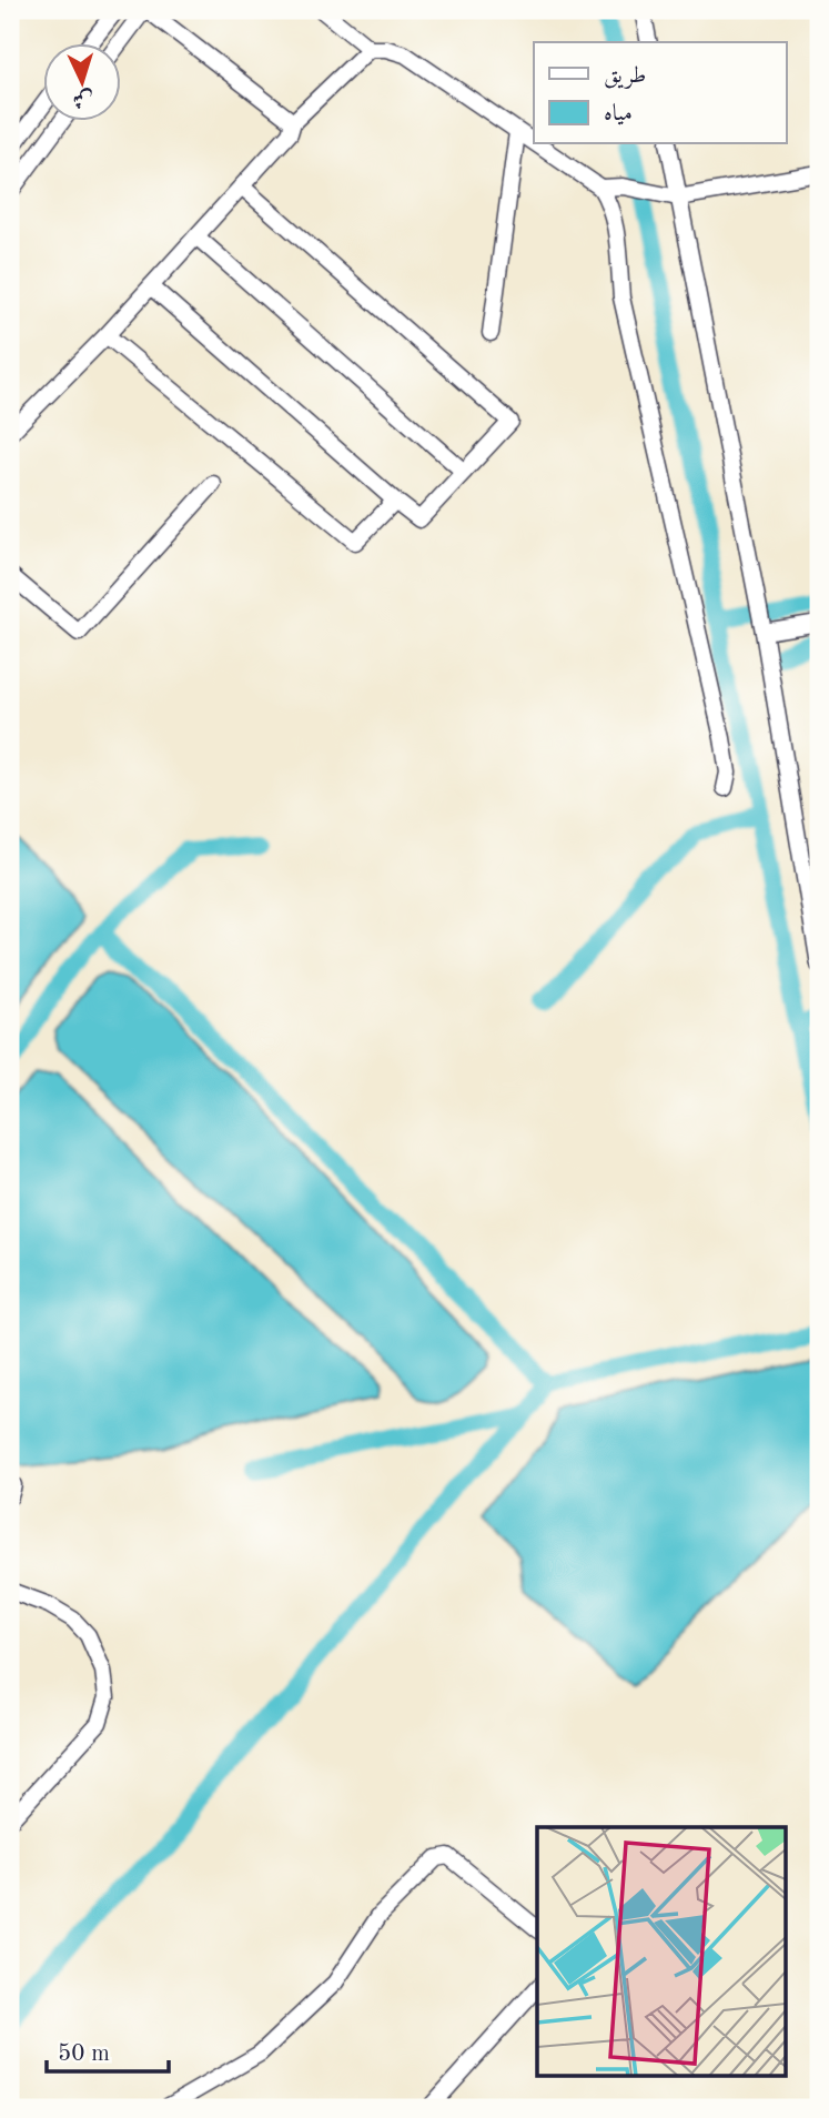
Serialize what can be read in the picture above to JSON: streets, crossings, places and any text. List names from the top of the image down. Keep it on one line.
{"legend":["طريق","مياه"],"scale_bar":"50 m","north":"bottom"}
